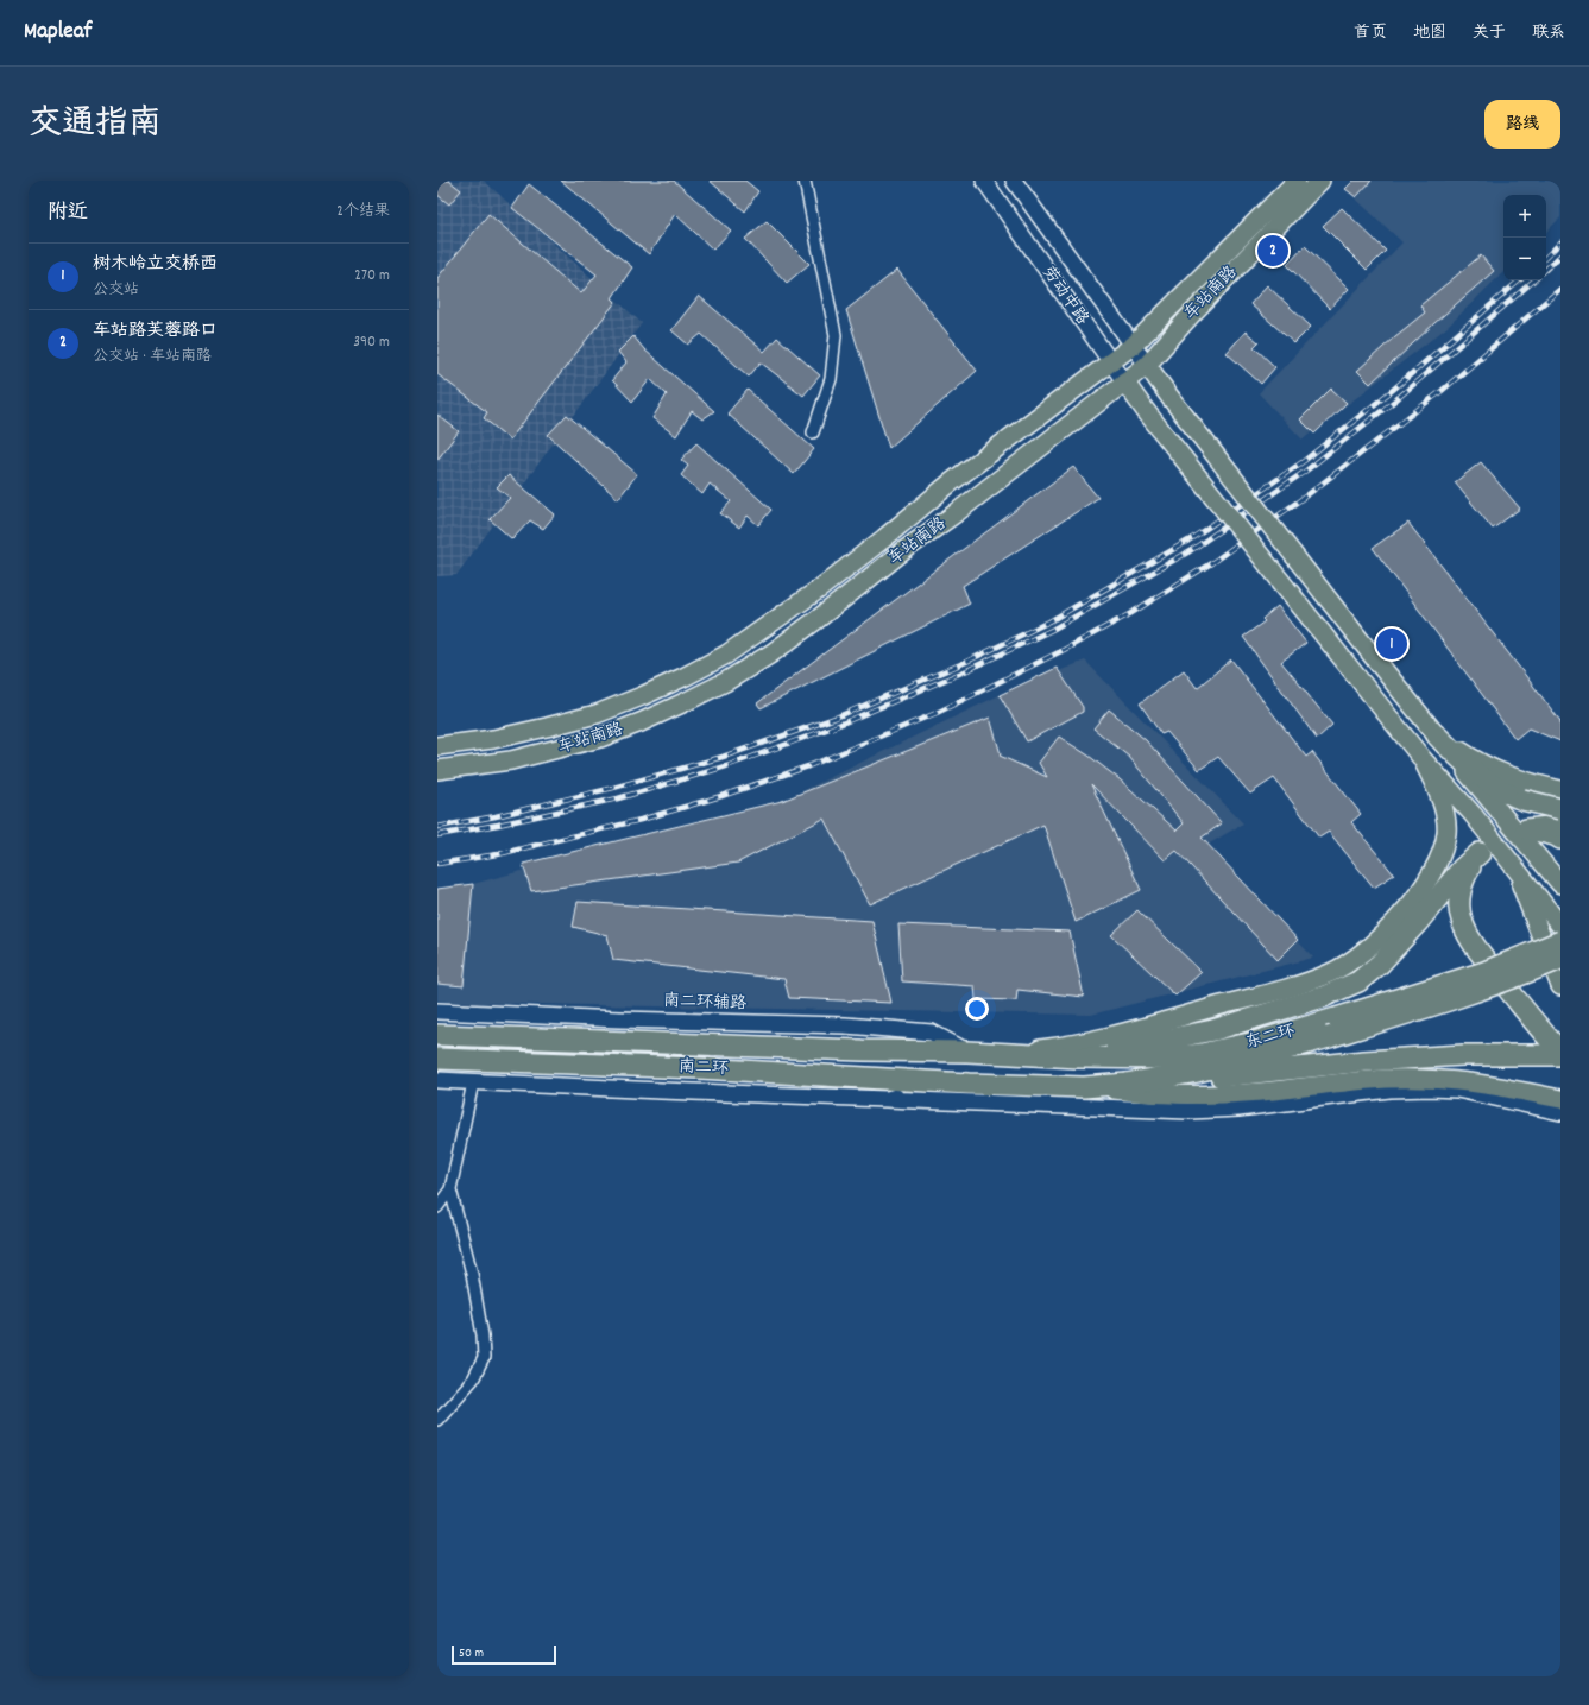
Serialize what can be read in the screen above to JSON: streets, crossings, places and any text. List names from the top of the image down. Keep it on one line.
{"streets":{"highway":["东二环","南二环"],"main road":["车站南路","劳动中路","南二环辅路"]},"crossings":[["车站南路","劳动中路"],["南二环辅路","东二环"],["南二环辅路","南二环"],["东二环","南二环"]],"scale_bar":"50 m","page":{"header":"Mapleaf","nav":["首页","地图","关于","联系"],"title":"交通指南","buttons":"路线","heading":["附近","2个结果"],"map_buttons":["+","−"],"pins":["2","1"],"list":[{"mark":"1","name":"树木岭立交桥西","note":"公交站","value":"270 m"},{"mark":"2","name":"车站路芙蓉路口","note":"公交站 · 车站南路","value":"390 m"}],"scale":"50 m"}}
